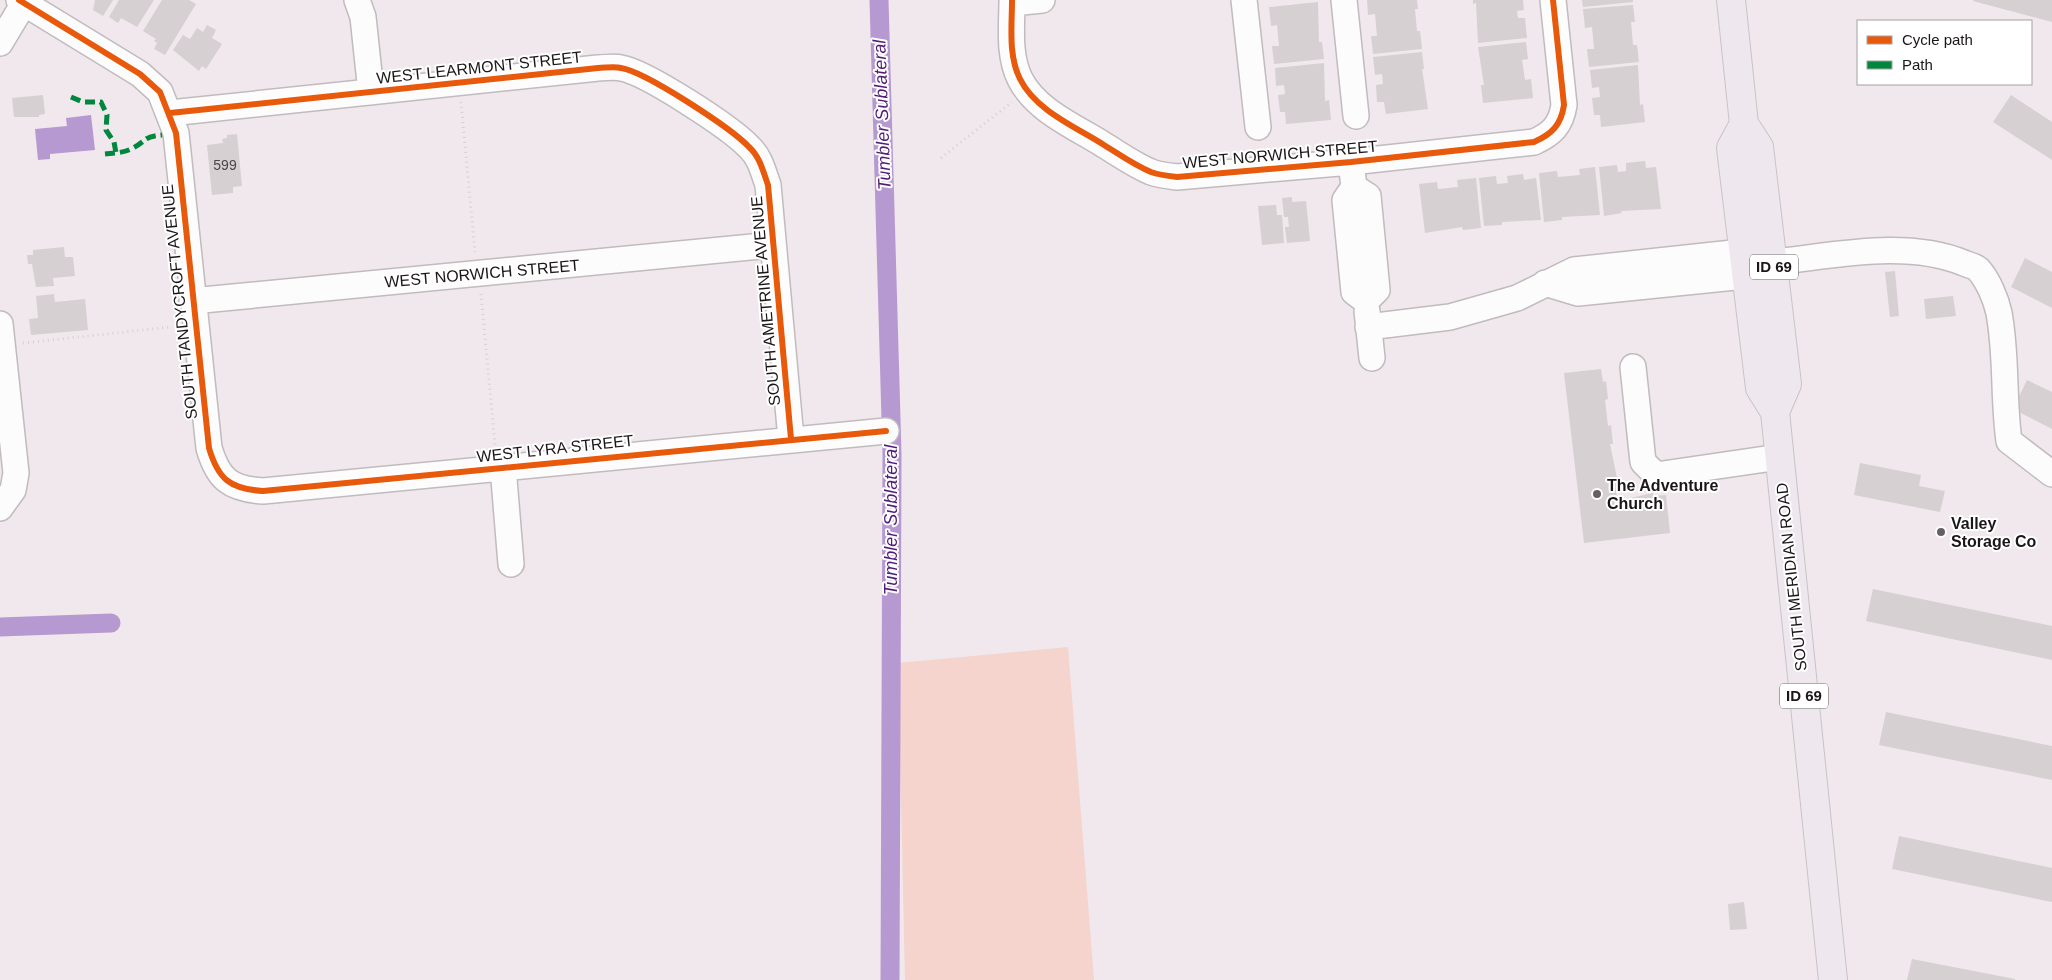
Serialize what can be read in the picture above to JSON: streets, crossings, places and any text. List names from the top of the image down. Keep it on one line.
{"streets":{"main road":["ID 69","SOUTH MERIDIAN ROAD"],"street":["WEST LEARMONT STREET","WEST NORWICH STREET","SOUTH AMETRINE AVENUE","SOUTH TANDYCROFT AVENUE","WEST LYRA STREET"]},"crossings":[["WEST LEARMONT STREET","SOUTH AMETRINE AVENUE"],["WEST LEARMONT STREET","SOUTH TANDYCROFT AVENUE"],["WEST NORWICH STREET","SOUTH AMETRINE AVENUE"],["WEST NORWICH STREET","SOUTH TANDYCROFT AVENUE"],["SOUTH AMETRINE AVENUE","WEST LYRA STREET"],["SOUTH TANDYCROFT AVENUE","WEST LYRA STREET"]],"water":["Tumbler Sublateral"],"places":["The Adventure Church","Valley Storage Co"],"house_numbers":["599"],"legend":["Cycle path","Path"]}
